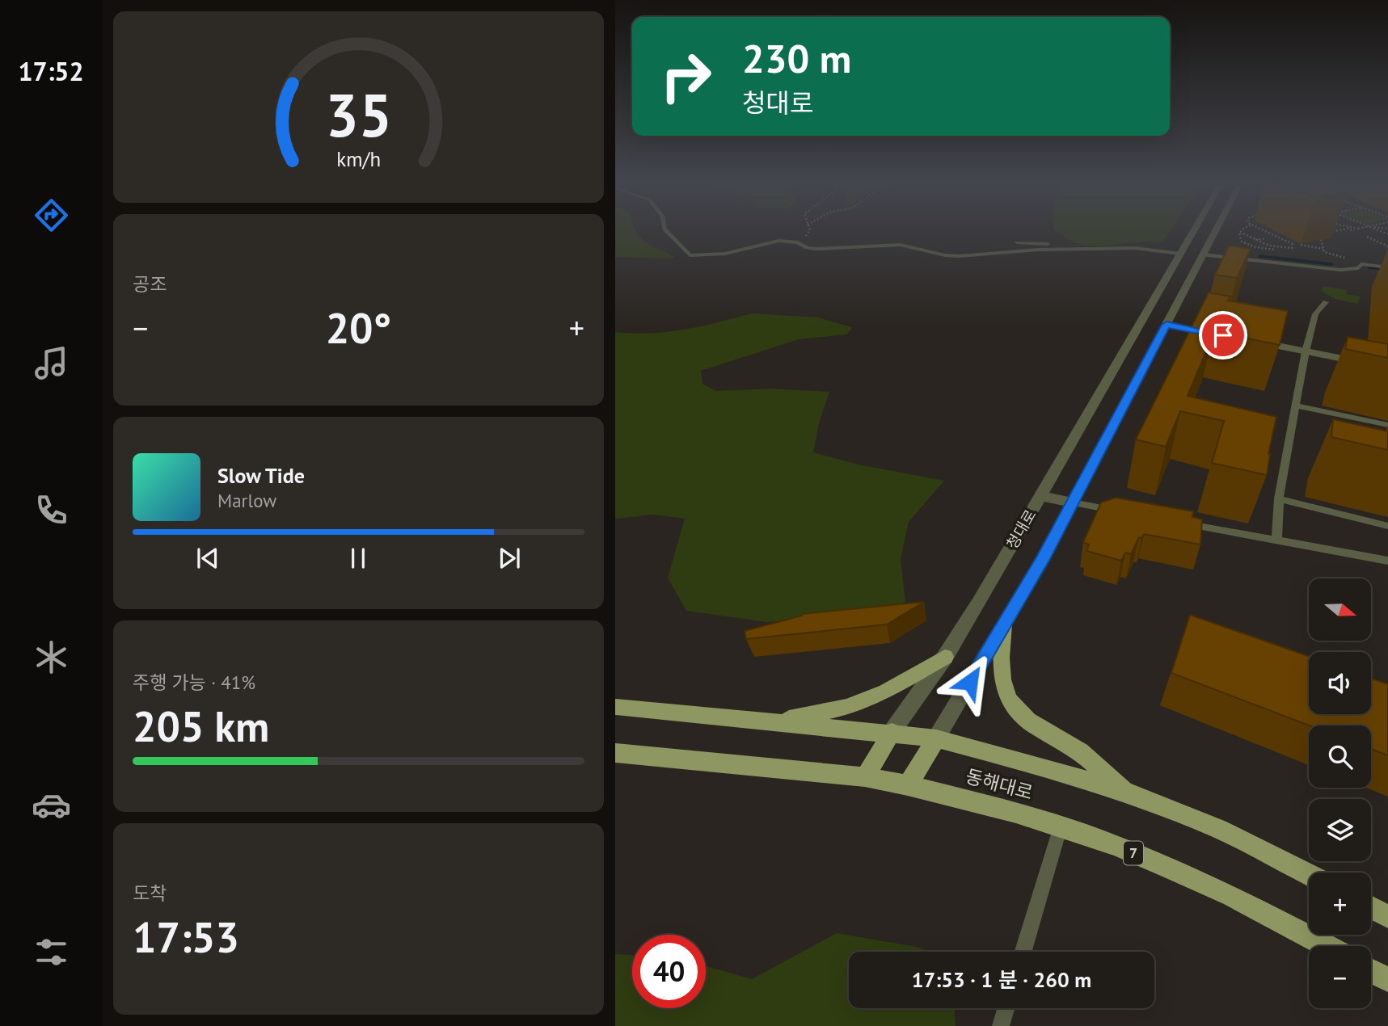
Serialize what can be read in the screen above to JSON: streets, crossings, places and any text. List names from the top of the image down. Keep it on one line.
{"streets":{"main road":["동해대로","7"],"street":["청대로"]},"crossings":[["청대로","동해대로"]],"north":"right","page":{"tabs":"17:52","turn":["230 m","청대로"],"tile":["공조",["주행 가능 · 41%","205 km"],["도착","17:53"]],"heat":["−","20°","+"],"song":["Slow Tide","Marlow"],"map_buttons":["+","−"],"limit":"40","trip":"17:53 · 1 분 · 260 m","gauge":["35","km/h"]}}
